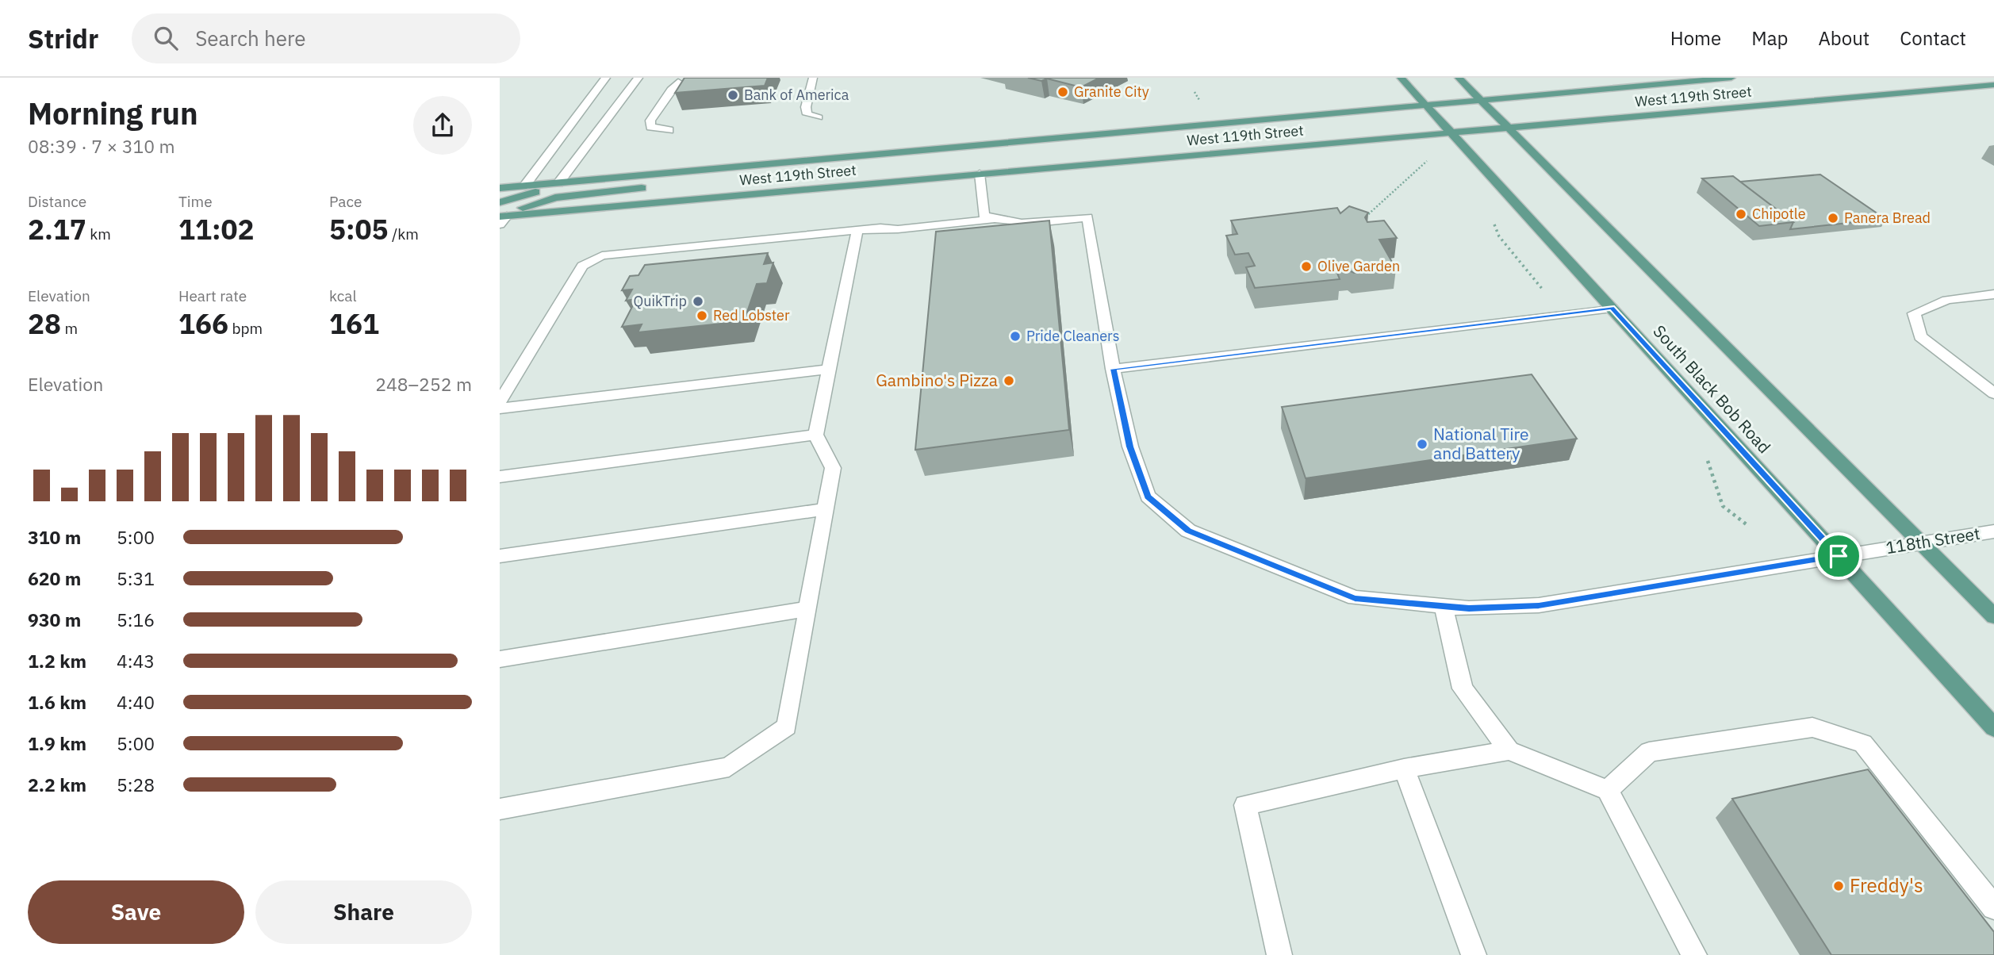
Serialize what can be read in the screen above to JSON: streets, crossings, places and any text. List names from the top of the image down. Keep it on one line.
{"streets":{"main road":["West 119th Street","South Black Bob Road"],"street":["118th Street"]},"crossings":[["West 119th Street","South Black Bob Road"],["South Black Bob Road","118th Street"]],"places":["Granite City","Bank of America","Chipotle","Panera Bread","Olive Garden","QuikTrip","Red Lobster","Pride Cleaners","Gambino's Pizza","National Tire and Battery","Freddy's"],"page":{"header":"Stridr","search":"Search here","nav":["Home","Map","About","Contact"],"heading":["Morning run","08:39 · 7 × 310 m"],"stats":[["Distance","2.17 km"],["Time","11:02"],["Pace","5:05 /km"],["Elevation","28 m"],["Heart rate","166 bpm"],["kcal","161"]],"chart":["Elevation","248–252 m"],"list":[{"name":"310 m","note":"5:00"},{"name":"620 m","note":"5:31"},{"name":"930 m","note":"5:16"},{"name":"1.2 km","note":"4:43"},{"name":"1.6 km","note":"4:40"},{"name":"1.9 km","note":"5:00"},{"name":"2.2 km","note":"5:28"}],"buttons":["Save","Share"]}}
